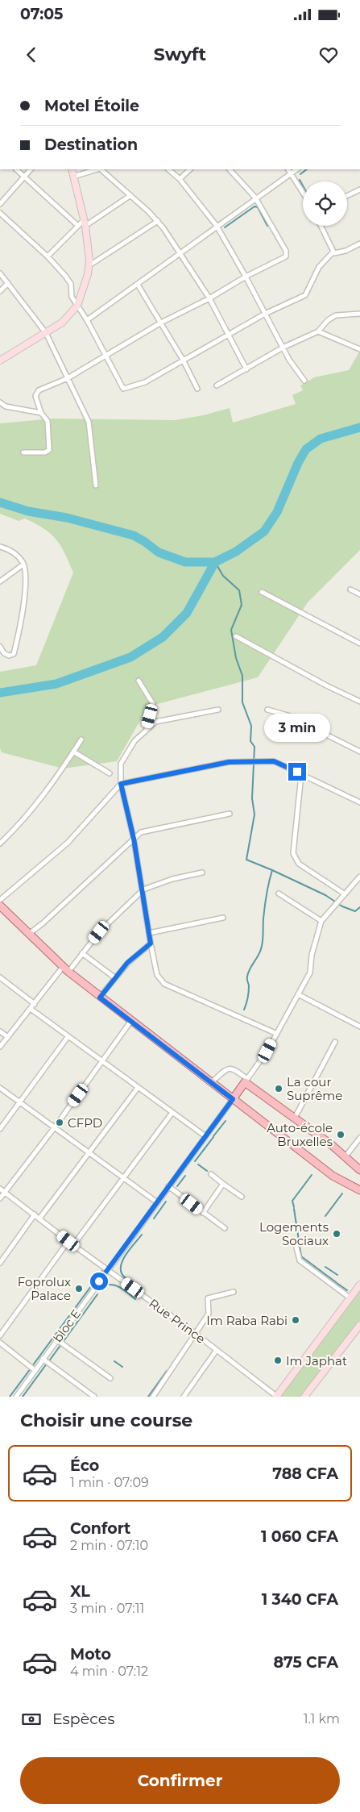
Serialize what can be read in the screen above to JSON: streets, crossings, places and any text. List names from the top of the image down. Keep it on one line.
{"streets":{"street":["Rue Prince","bloc E"]},"crossings":[["Rue Prince","bloc E"]],"places":["La cour Suprême","CFPD","Auto-école Bruxelles","Logements Sociaux","Foprolux Palace","Im Raba Rabi","Im Japhat"],"page":{"status":"07:05","header":"Swyft","banner":["Motel Étoile","Destination"],"bubble":"3 min","heading":"Choisir une course","list":[{"name":"Éco","note":"1 min · 07:09","value":"788 CFA"},{"name":"Confort","note":"2 min · 07:10","value":"1 060 CFA"},{"name":"XL","note":"3 min · 07:11","value":"1 340 CFA"},{"name":"Moto","note":"4 min · 07:12","value":"875 CFA"}],"pay":["Espèces","1.1 km"],"buttons":"Confirmer"}}
